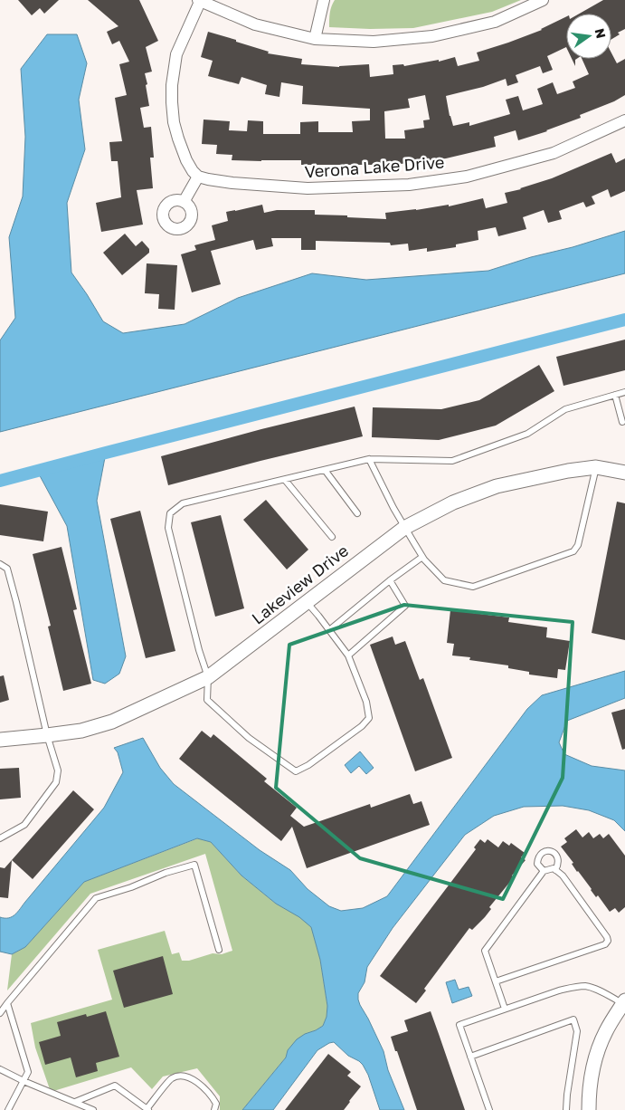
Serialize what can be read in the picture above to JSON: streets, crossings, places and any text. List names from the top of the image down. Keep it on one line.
{"streets":{"street":["Verona Lake Drive","Lakeview Drive"]},"north":"right"}
